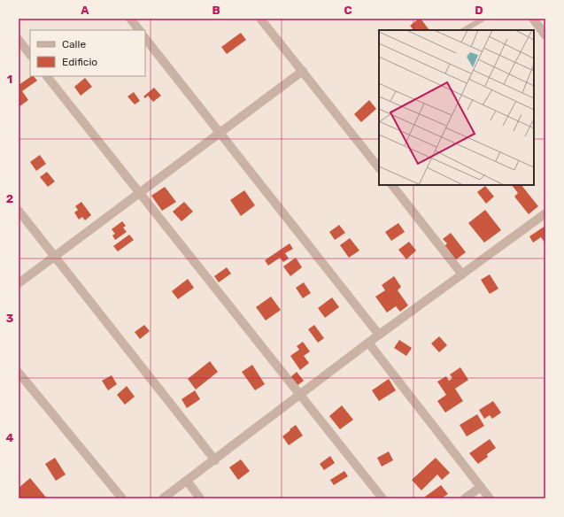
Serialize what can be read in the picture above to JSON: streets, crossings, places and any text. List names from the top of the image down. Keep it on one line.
{"legend":["Calle","Edificio"],"grid":{"columns":["A","B","C","D"],"rows":["1","2","3","4"]}}
